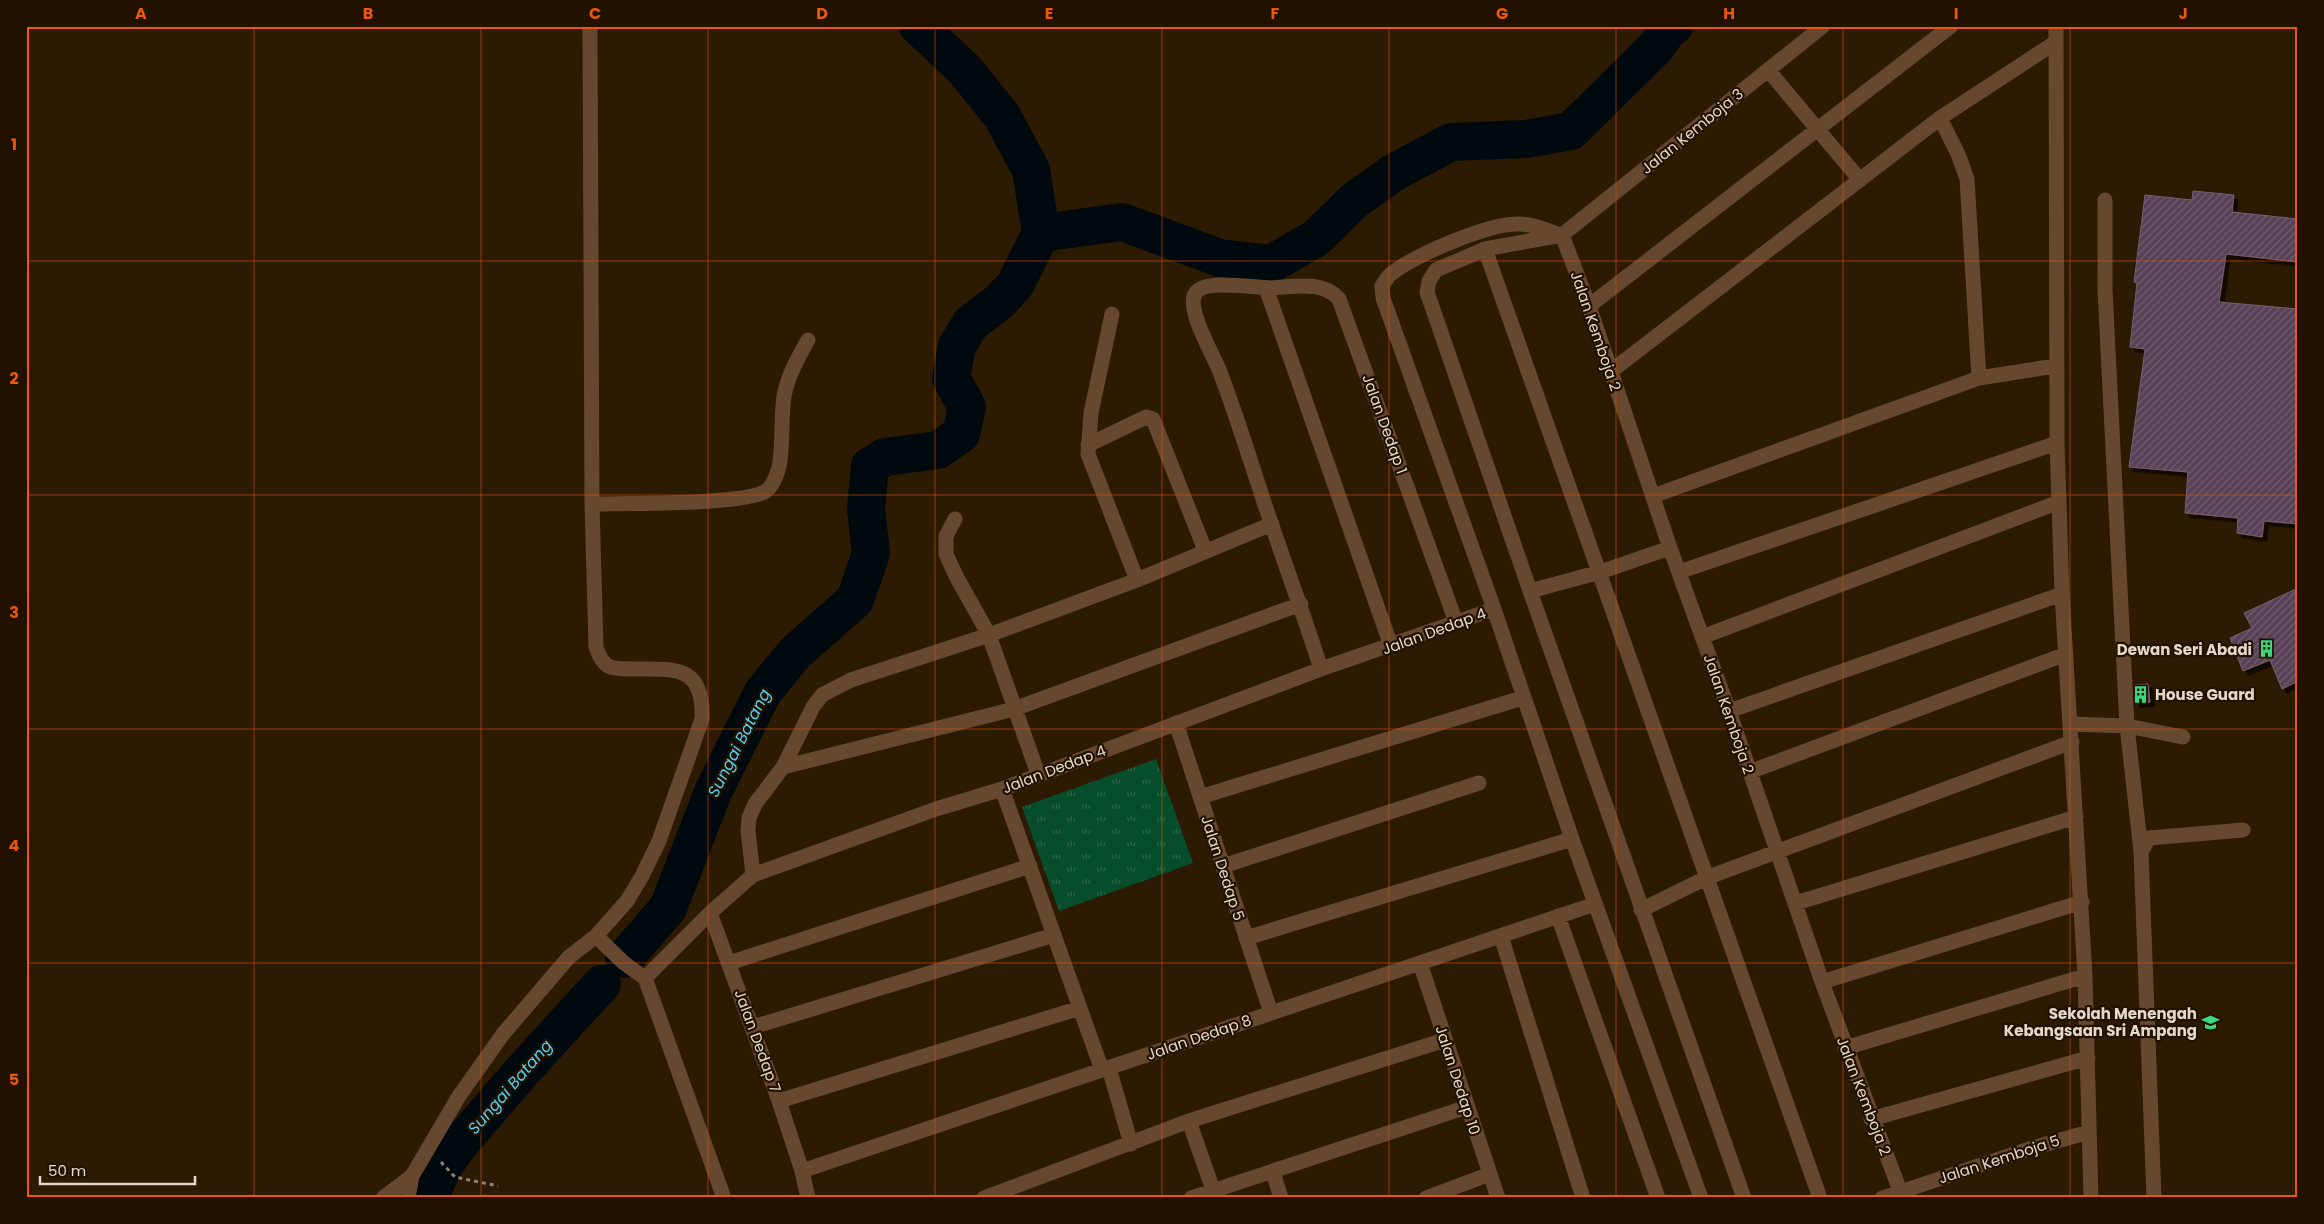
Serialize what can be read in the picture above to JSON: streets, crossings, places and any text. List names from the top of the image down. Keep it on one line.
{"streets":{"street":["Jalan Kemboja 3","Jalan Kemboja 2","Jalan Dedap 1","Jalan Dedap 4","Jalan Dedap 5","Jalan Dedap 8","Jalan Dedap 7","Jalan Dedap 10","Jalan Kemboja 5"]},"crossings":[["Jalan Kemboja 3","Jalan Kemboja 2"],["Jalan Kemboja 2","Jalan Kemboja 5"],["Jalan Dedap 1","Jalan Dedap 4"],["Jalan Dedap 4","Jalan Dedap 5"],["Jalan Dedap 4","Jalan Dedap 7"],["Jalan Dedap 5","Jalan Dedap 8"],["Jalan Dedap 8","Jalan Dedap 7"],["Jalan Dedap 8","Jalan Dedap 10"]],"water":["Sungai Batang"],"places":{"building":["Dewan Seri Abadi","House Guard"],"school or university":["Sekolah Menengah Kebangsaan Sri Ampang"]},"scale_bar":"50 m","grid":{"columns":["A","B","C","D","E","F","G","H","I","J"],"rows":["1","2","3","4","5"]}}
